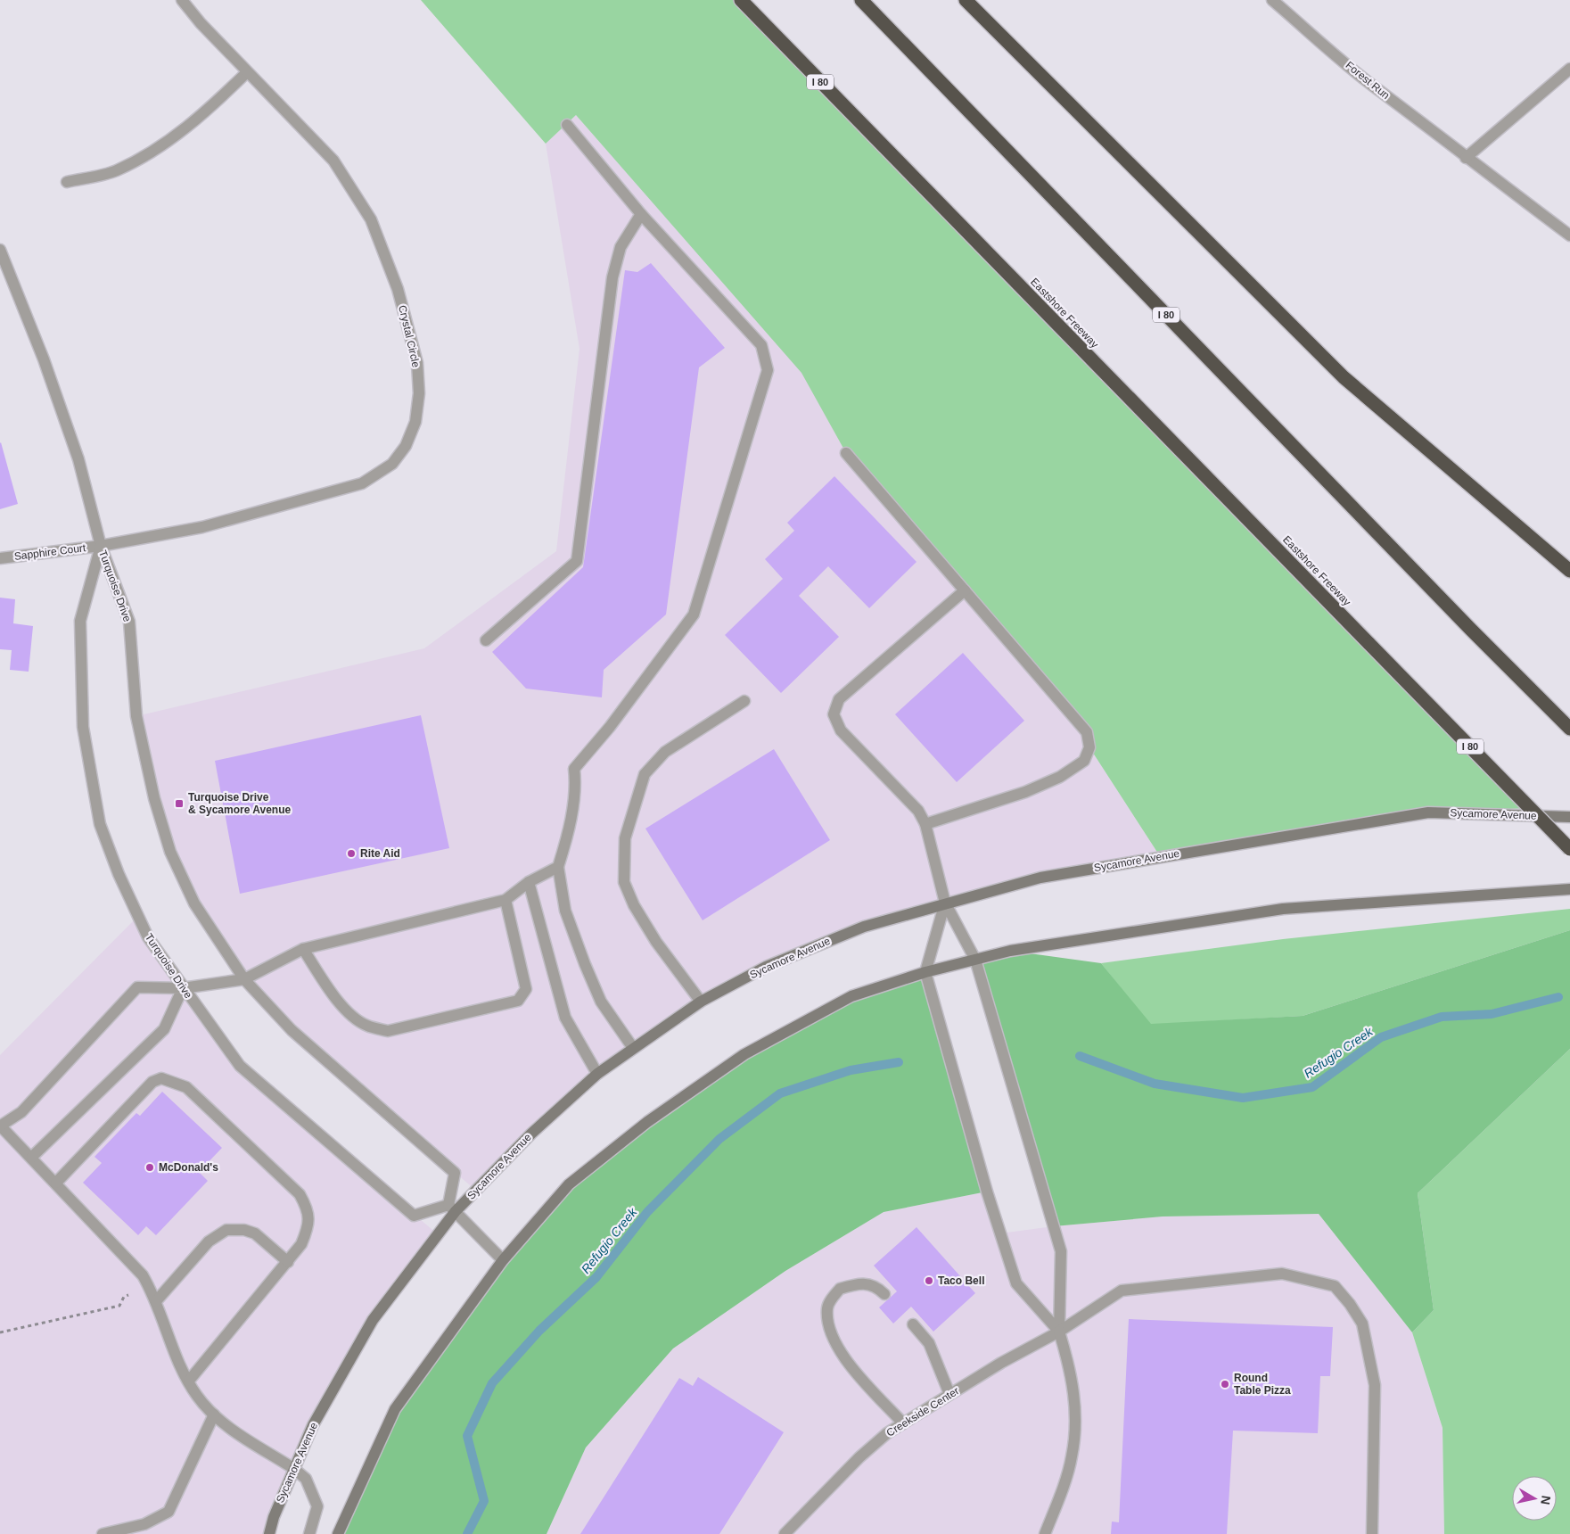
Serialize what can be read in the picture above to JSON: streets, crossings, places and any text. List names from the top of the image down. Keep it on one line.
{"streets":{"highway":["I 80","Eastshore Freeway"],"main road":["Sycamore Avenue"],"street":["Forest Run","Crystal Circle","Sapphire Court","Turquoise Drive","Creekside Center"]},"crossings":[["Crystal Circle","Sapphire Court"],["Crystal Circle","Turquoise Drive"],["Sapphire Court","Turquoise Drive"],["Turquoise Drive","Sycamore Avenue"]],"water":["Refugio Creek"],"places":{"transit":["Turquoise Drive & Sycamore Avenue"],"other":["Rite Aid","McDonald's","Taco Bell","Round Table Pizza"]},"north":"right"}
